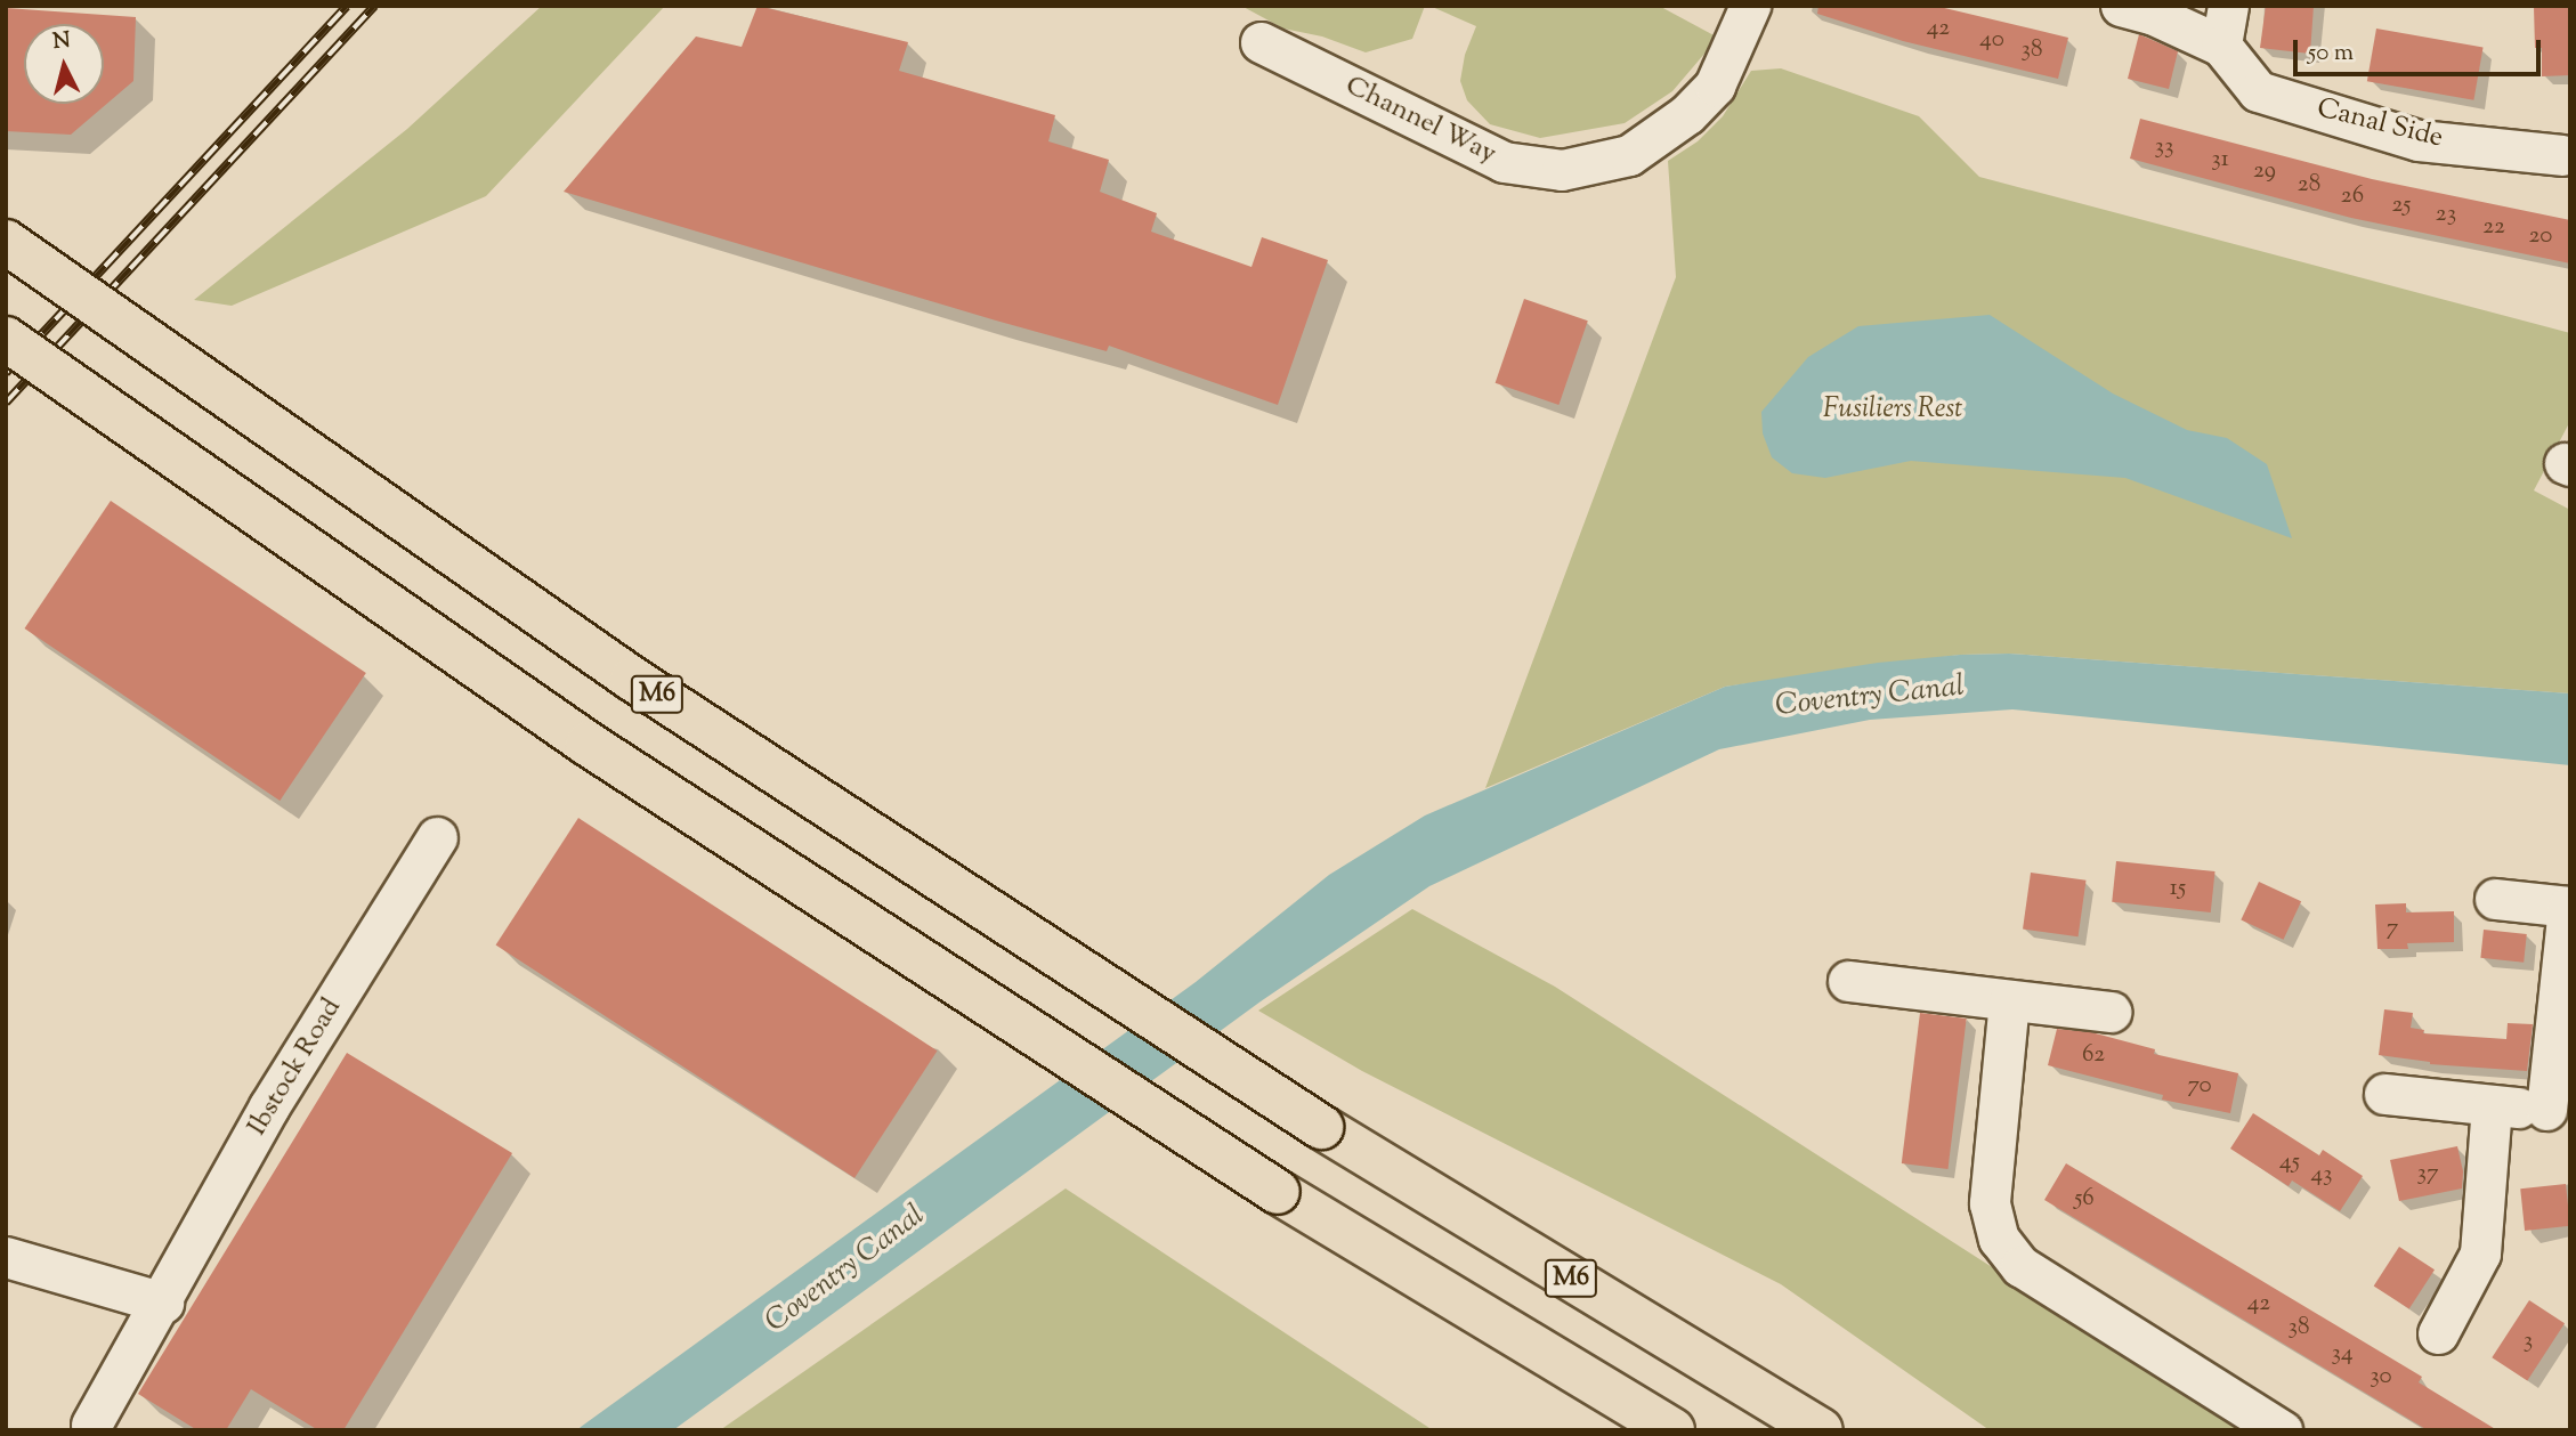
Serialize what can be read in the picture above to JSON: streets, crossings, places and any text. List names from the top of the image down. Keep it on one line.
{"streets":{"highway":["M6"],"street":["Channel Way","Canal Side","Ibstock Road"]},"water":["Coventry Canal"],"parks":["Fusiliers Rest"],"house_numbers":["42","40","38","33","31","29","28","26","25","23","22","20","15","7","62","70","45","37","43","56","42","38","3","34","30"],"scale_bar":"50 m","north":"top"}
